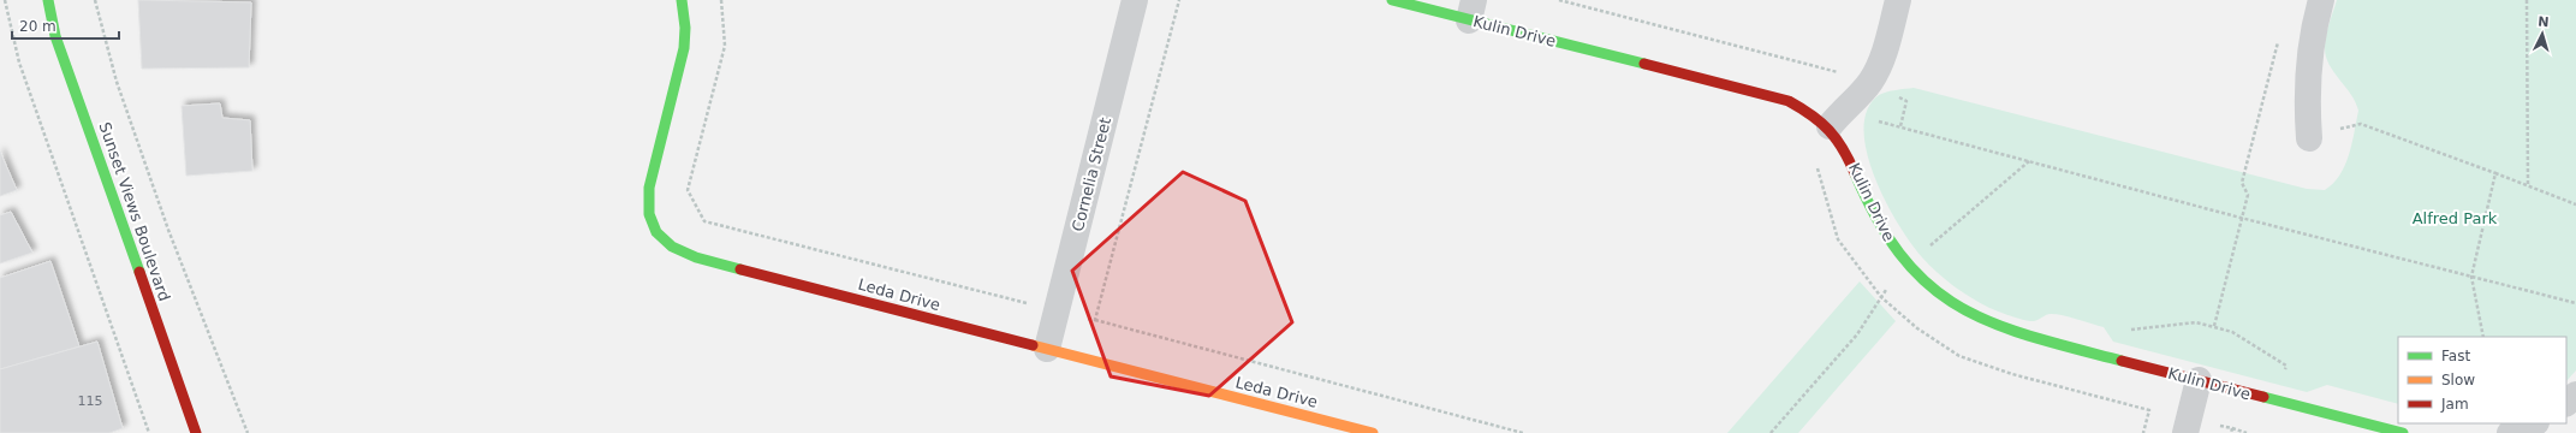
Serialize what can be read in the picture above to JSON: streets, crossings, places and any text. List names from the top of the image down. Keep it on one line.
{"streets":{"street":["Kulin Drive","Cornelia Street","Sunset Views Boulevard","Leda Drive"]},"crossings":[["Cornelia Street","Leda Drive"]],"parks":["Alfred Park"],"house_numbers":["115"],"legend":["Fast","Slow","Jam"],"scale_bar":"20 m","north":"top"}
